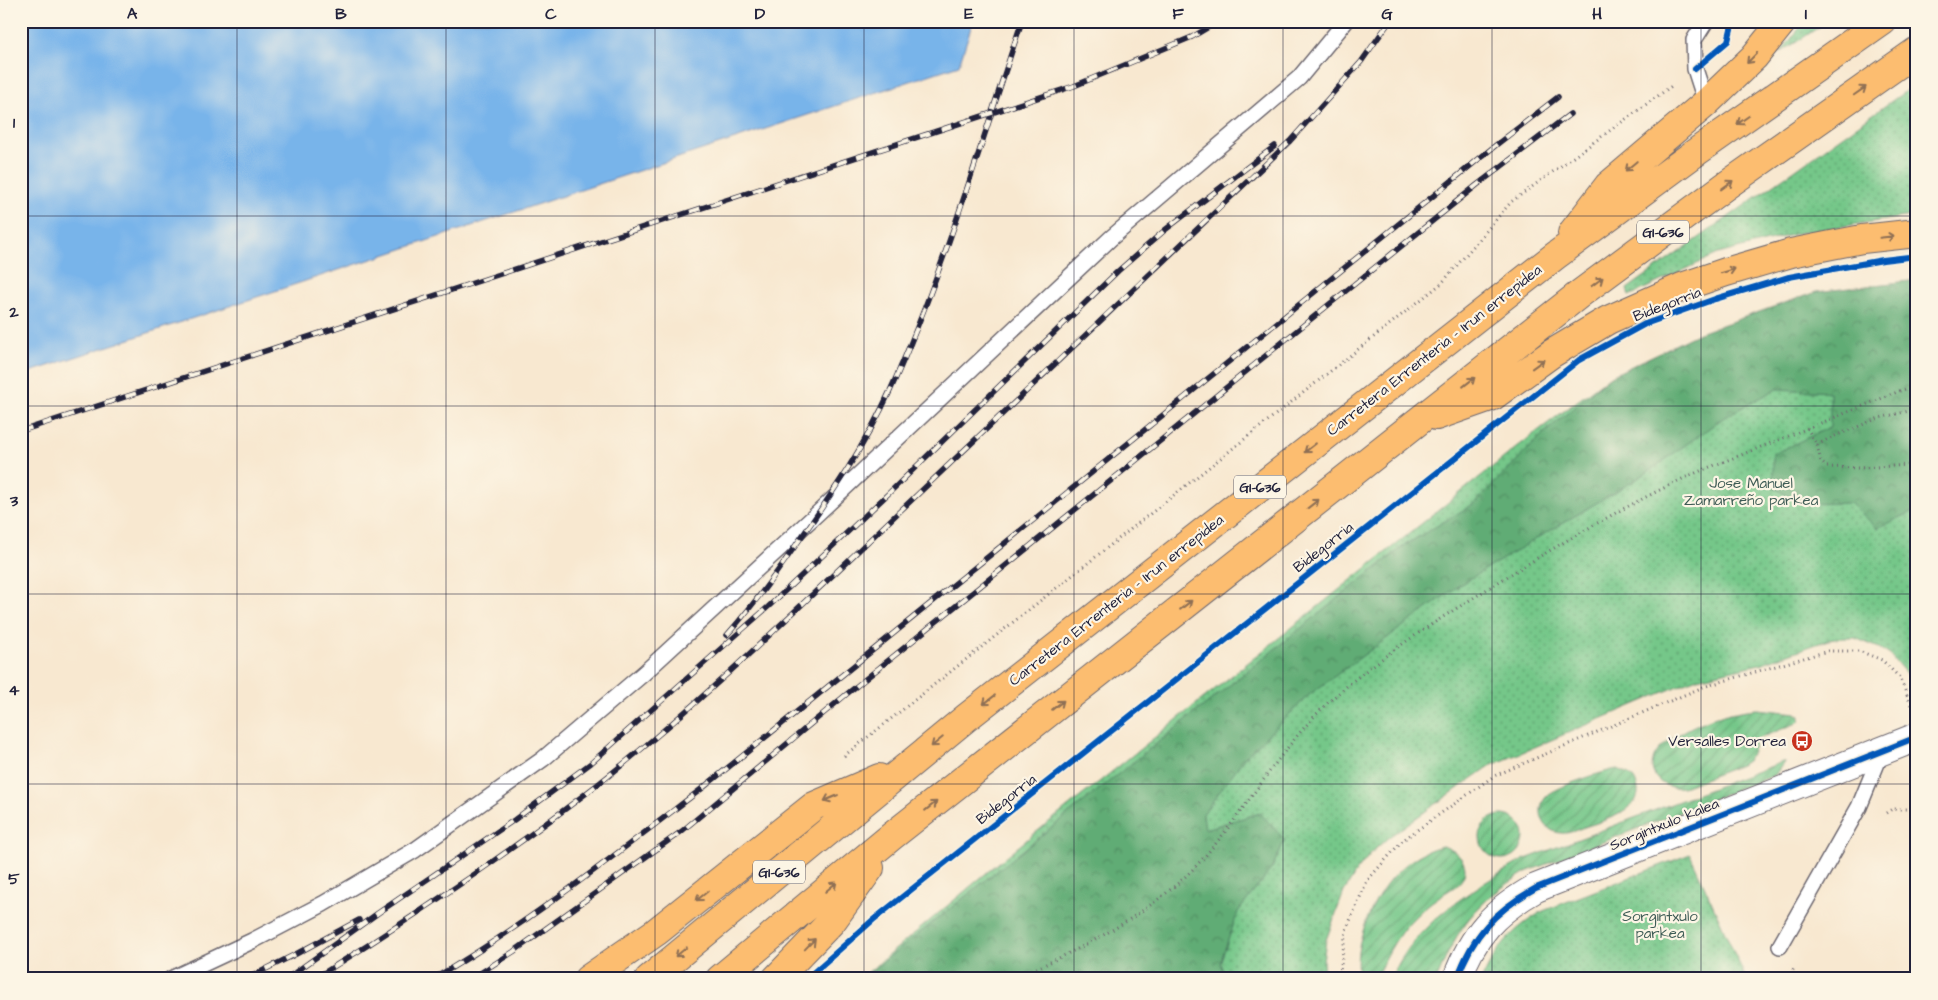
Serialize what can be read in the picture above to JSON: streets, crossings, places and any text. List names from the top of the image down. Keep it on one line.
{"streets":{"main road":["GI-636","Carretera Errenteria – Irun errepidea"],"street":["Sorgintxulo kalea"],"cycle path":["Bidegorria"]},"parks":["Jose Manuel Zamarreño parkea","Sorgintxulo parkea"],"places":{"bus stop":["Versalles Dorrea"]},"grid":{"columns":["A","B","C","D","E","F","G","H","I"],"rows":["1","2","3","4","5"]}}
